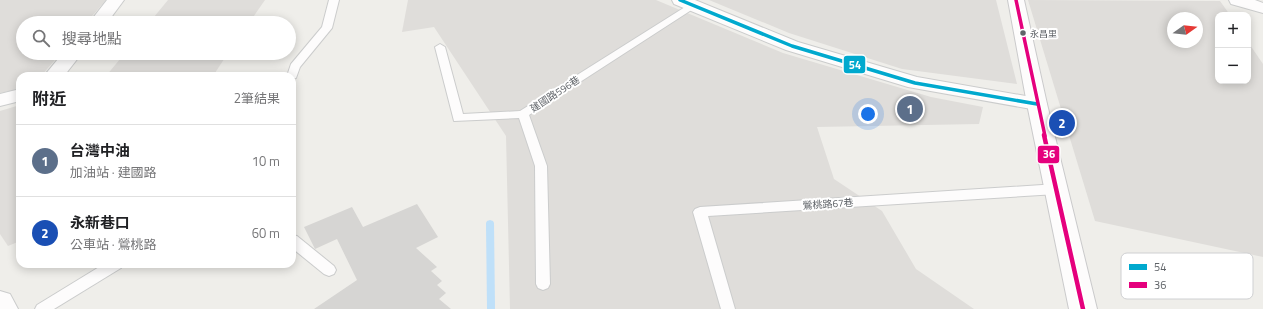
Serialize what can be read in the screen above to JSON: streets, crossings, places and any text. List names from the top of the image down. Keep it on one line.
{"streets":{"lane":["建國路596巷","鶯桃路67巷"]},"places":["永昌里"],"lines":["transit line 54","transit line 36"],"legend":["54","36"],"north":"right","page":{"map_buttons":["+","−"],"search":"搜尋地點","heading":["附近","2筆結果"],"pins":["1","2"],"list":[{"mark":"1","name":"台灣中油","note":"加油站 · 建國路","value":"10 m"},{"mark":"2","name":"永新巷口","note":"公車站 · 鶯桃路","value":"60 m"}]}}
